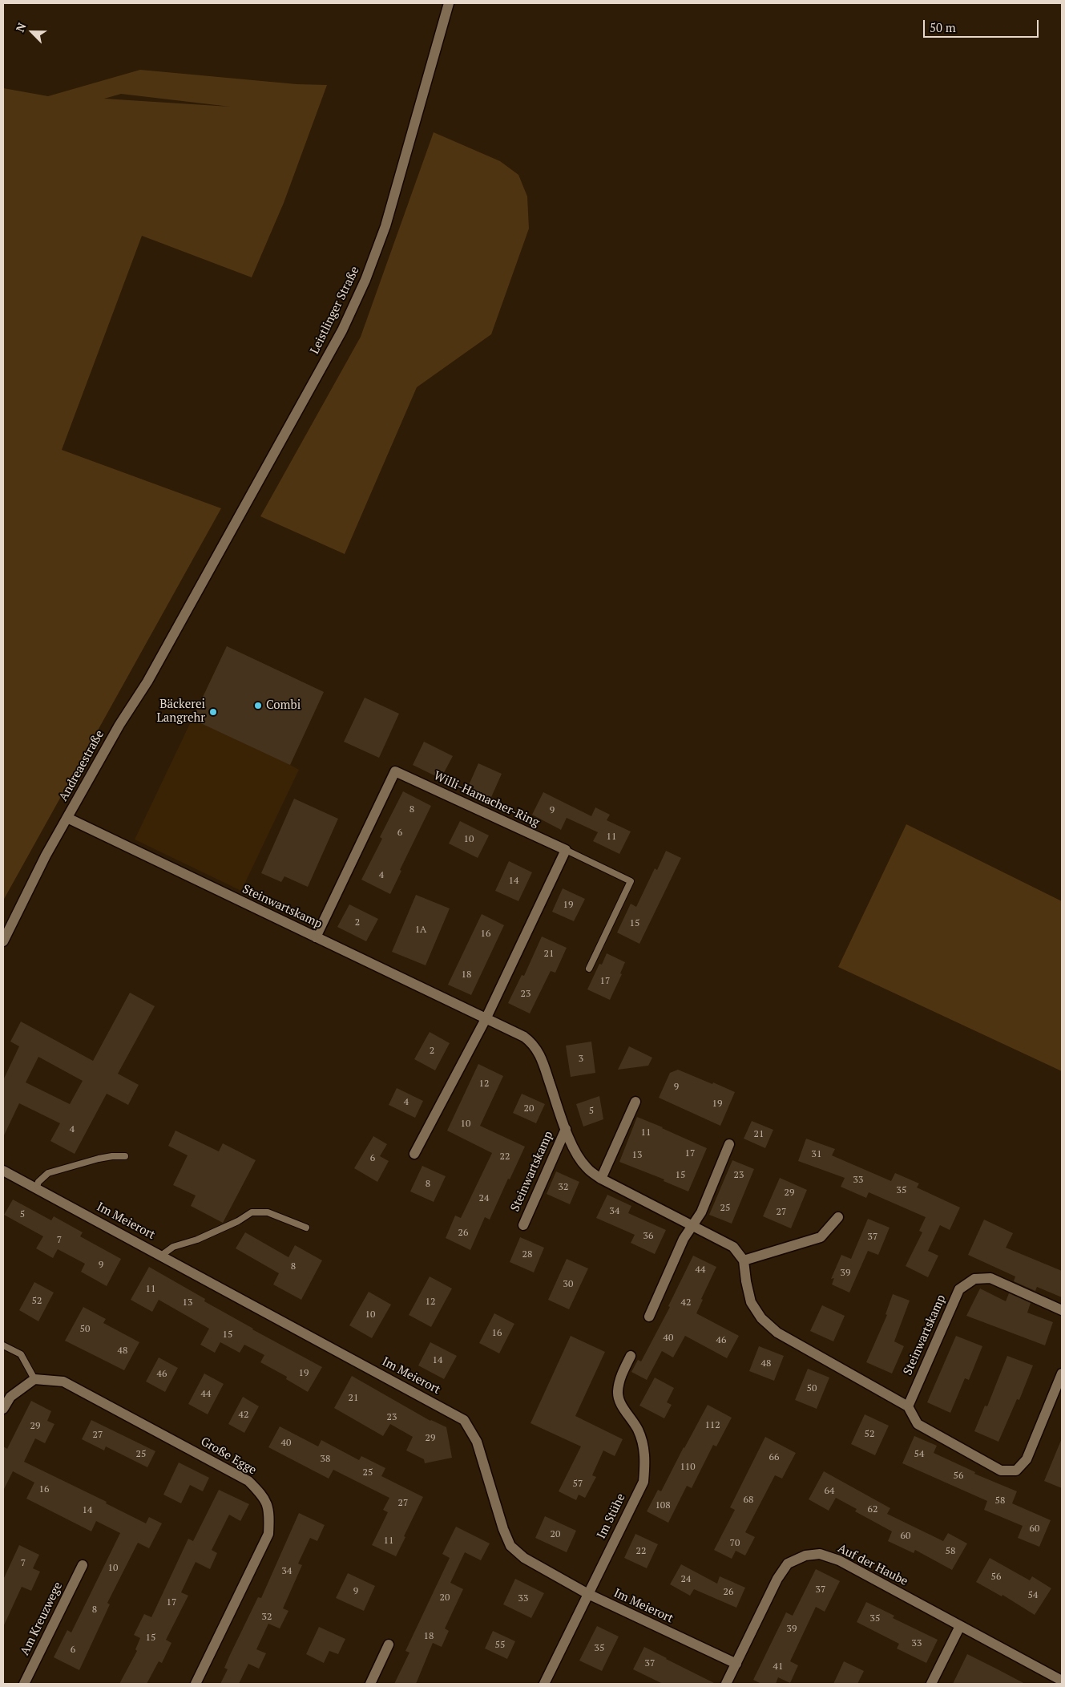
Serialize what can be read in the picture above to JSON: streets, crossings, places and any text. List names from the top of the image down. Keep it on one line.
{"streets":{"street":["Leistlinger Straße","Andreaestraße","Willi-Hamacher-Ring","Steinwartskamp","Im Meierort","Große Egge","Im Stühe","Auf der Haube","Am Kreuzwege"]},"crossings":[["Leistlinger Straße","Andreaestraße"],["Andreaestraße","Steinwartskamp"],["Willi-Hamacher-Ring","Steinwartskamp"],["Im Meierort","Im Stühe"],["Im Meierort","Auf der Haube"]],"places":["Combi","Bäckerei Langrehr"],"house_numbers":["8","9","6","11","10","4","14","19","2","15","1A","16","21","18","17","23","2","3","12","9","4","19","20","5","10","4","11","21","17","31","13","22","6","15","23","33","8","32","35","29","24","25","34","27","5","26","36","37","7","28","9","8","44","39","30","11","52","12","13","42","10","50","16","15","40","46","48","14","48","19","46","50","44","21","42","23","112","29","52","27","29","40","25","54","66","38","110","25","56","57","16","64","68","58","27","108","62","14","60","20","60","11","70","22","58","7","10","34","56","24","37","9","26","54","20","33","17","8","32","35","39","18","15","33","55","35","6","37","41"],"scale_bar":"50 m","north":"top left"}
